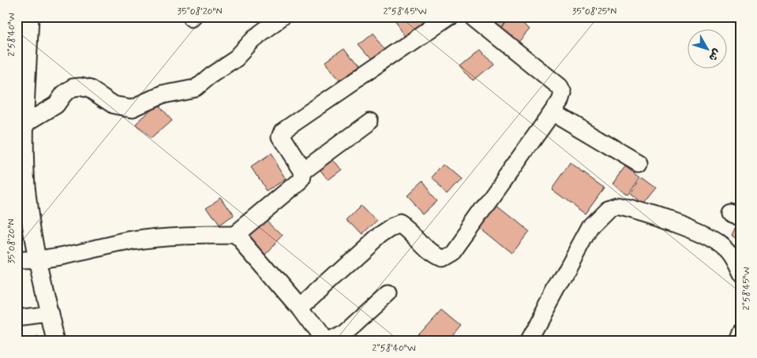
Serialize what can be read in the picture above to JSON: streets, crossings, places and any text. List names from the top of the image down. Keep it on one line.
{"north":"bottom right","coordinates":["35°08'20\"N","2°58'45\"W","35°08'25\"N","2°58'40\"W"]}
